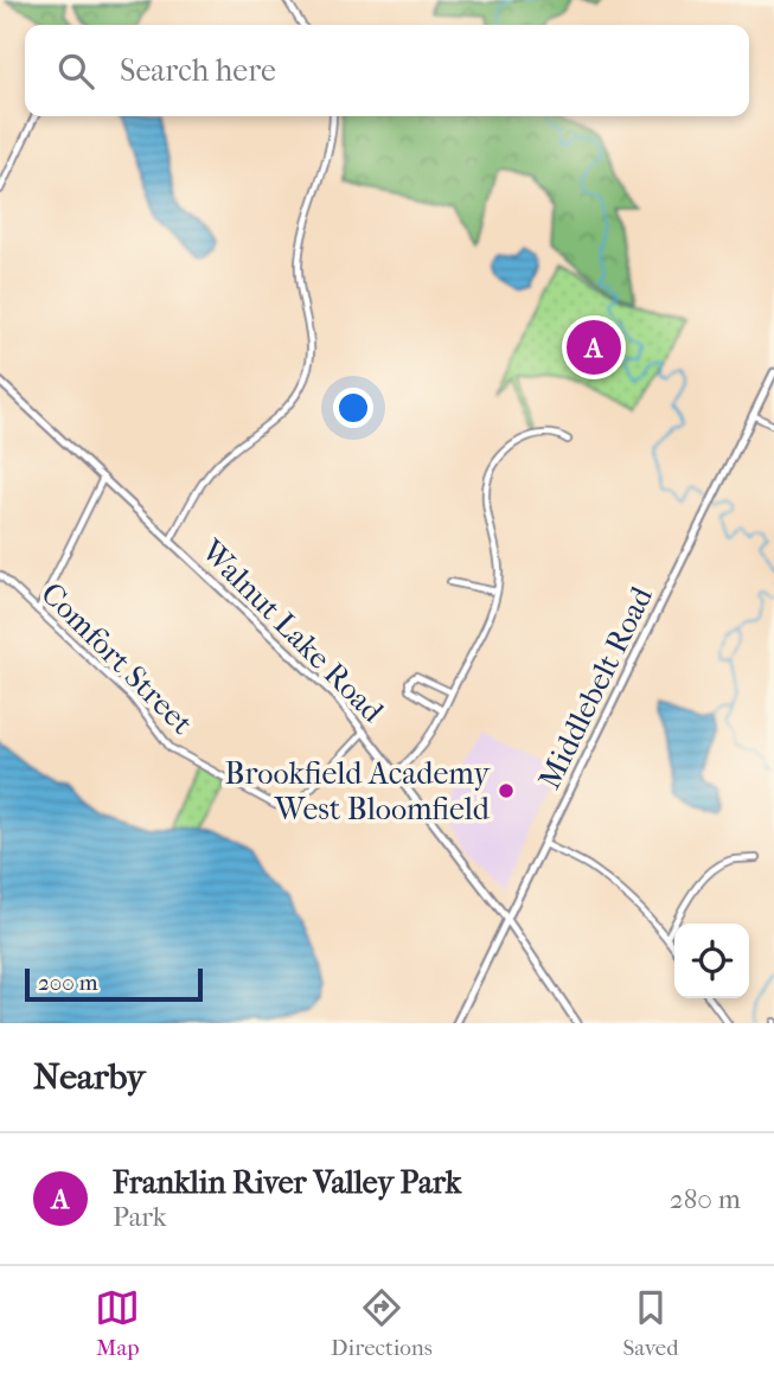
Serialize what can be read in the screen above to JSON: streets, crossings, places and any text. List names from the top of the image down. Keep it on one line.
{"streets":{"street":["Walnut Lake Road","Comfort Street","Middlebelt Road"]},"crossings":[["Walnut Lake Road","Comfort Street"],["Walnut Lake Road","Middlebelt Road"]],"places":["Brookfield Academy West Bloomfield"],"scale_bar":"200 m","page":{"search":"Search here","pins":"A","scale":"200 m","heading":"Nearby","list":[{"mark":"A","name":"Franklin River Valley Park","note":"Park","value":"280 m"}],"nav":["Map","Directions","Saved"]}}
